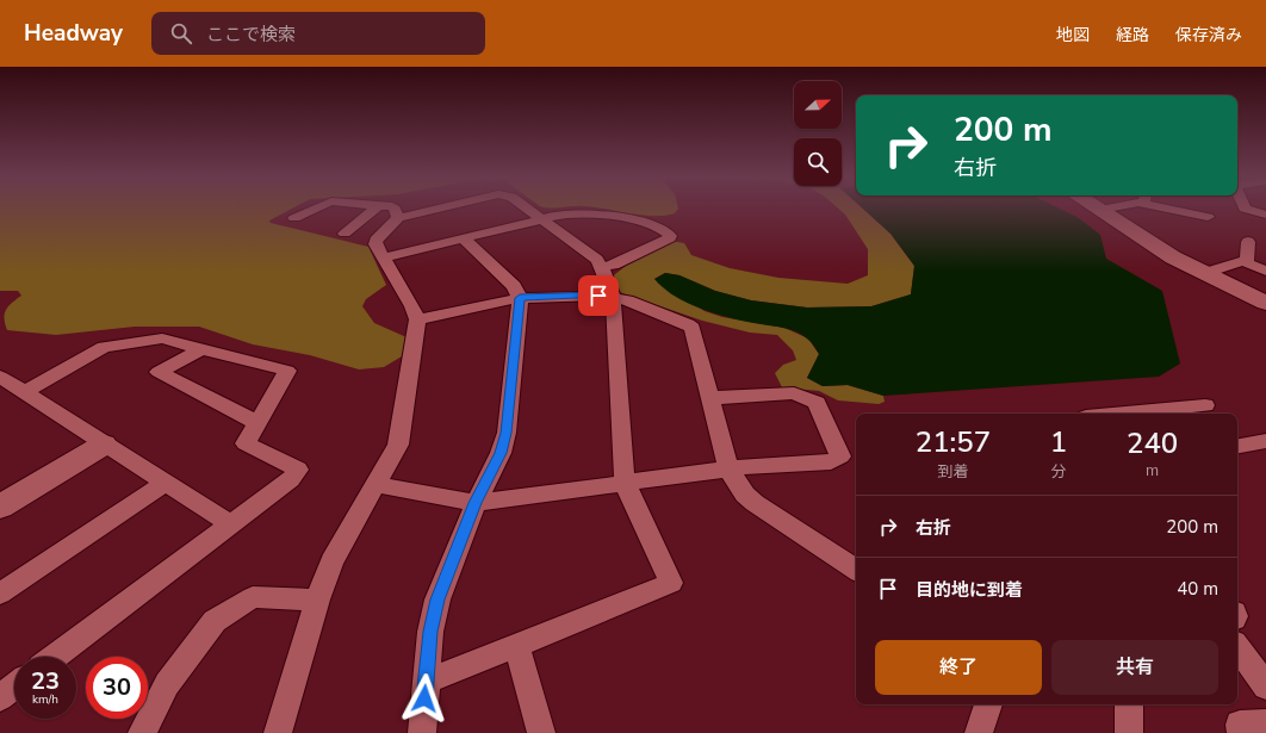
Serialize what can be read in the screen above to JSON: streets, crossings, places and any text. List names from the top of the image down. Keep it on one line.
{"north":"right","page":{"header":"Headway","search":"ここで検索","nav":["地図","経路","保存済み"],"turn":["200 m","右折"],"eta":["21:57","到着","1","分","240","m"],"list":[{"name":"右折","value":"200 m"},{"name":"目的地に到着","value":"40 m"}],"buttons":["終了","共有"],"speed":"23 km/h","limit":"30"}}
